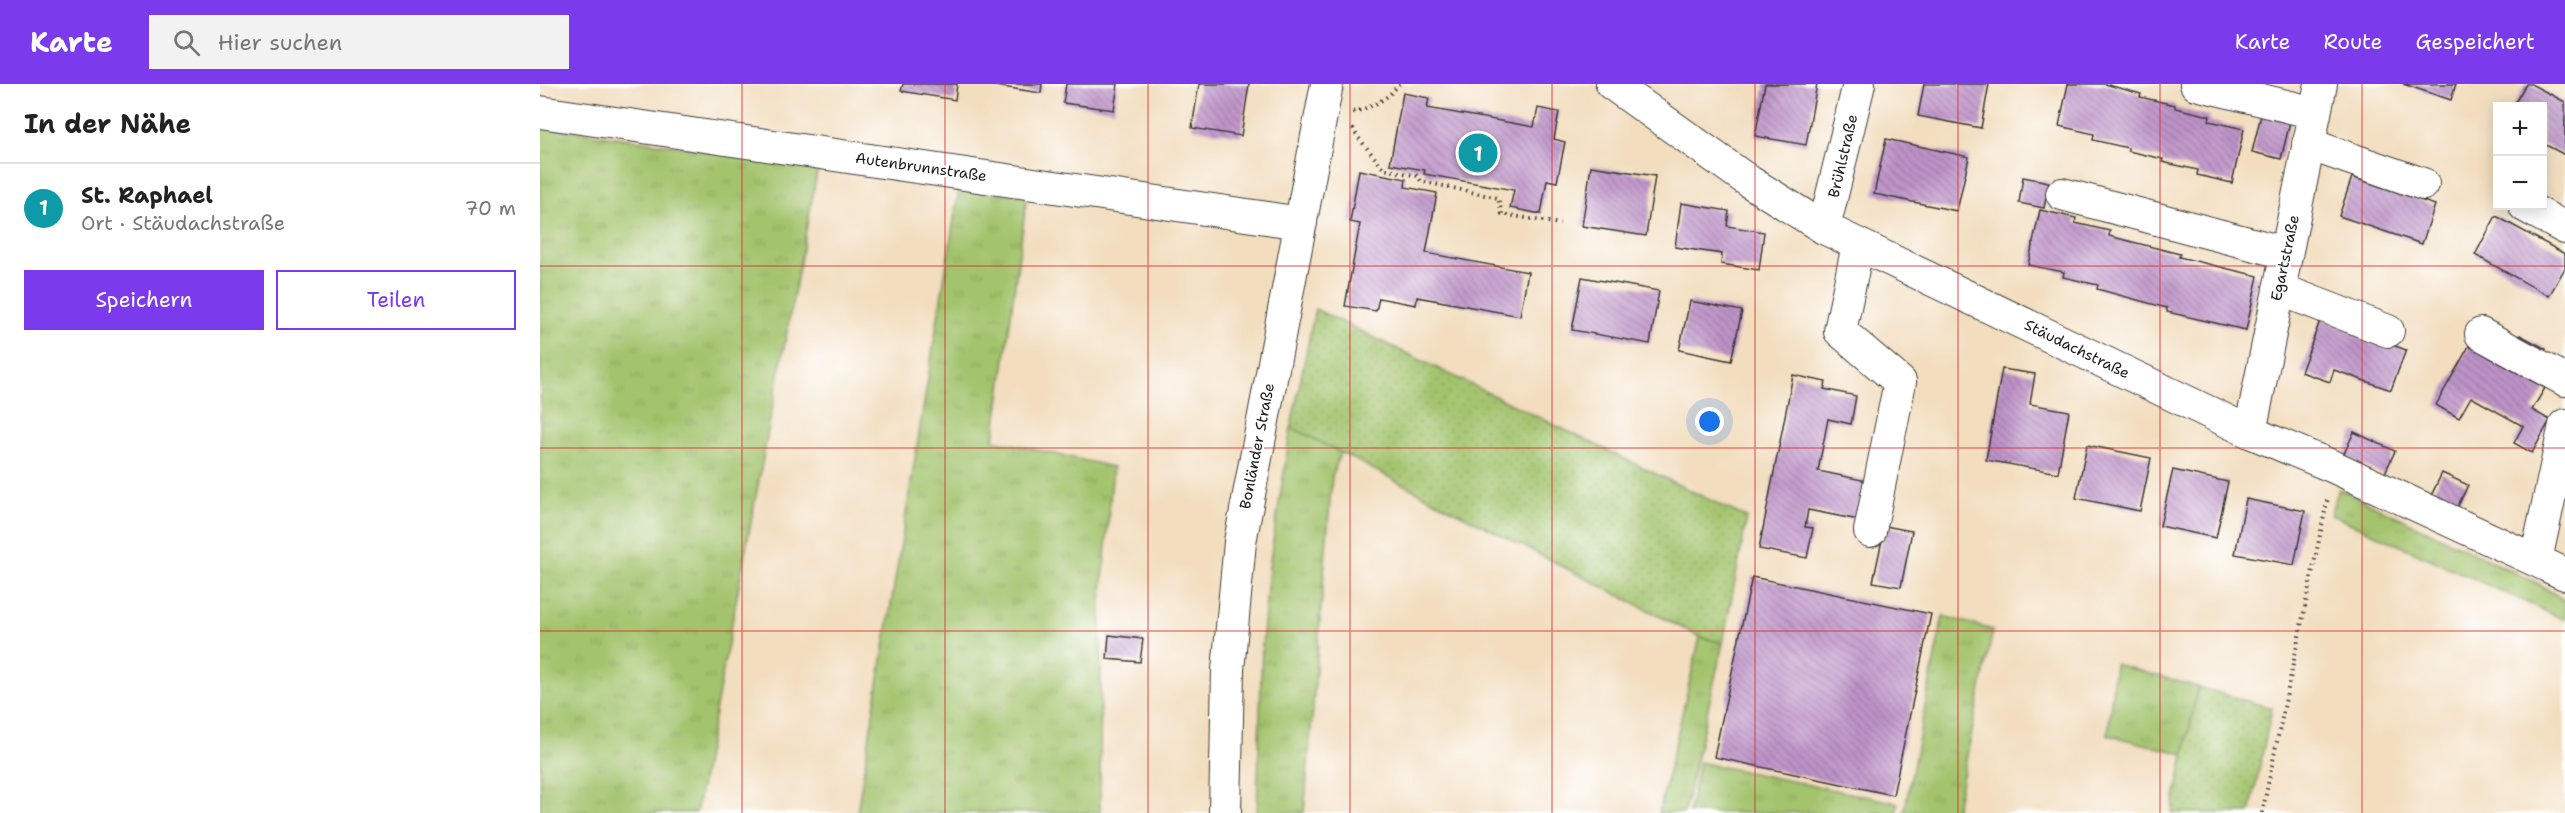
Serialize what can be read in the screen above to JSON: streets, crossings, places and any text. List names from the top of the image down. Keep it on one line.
{"streets":{"street":["Brühlstraße","Autenbrunnstraße","Egartstraße","Stäudachstraße","Bonländer Straße"]},"crossings":[["Brühlstraße","Stäudachstraße"],["Autenbrunnstraße","Bonländer Straße"],["Egartstraße","Stäudachstraße"]],"page":{"header":"Karte","search":"Hier suchen","nav":["Karte","Route","Gespeichert"],"heading":"In der Nähe","map_buttons":["+","−"],"pins":"1","list":[{"mark":"1","name":"St. Raphael","note":"Ort · Stäudachstraße","value":"70 m"}],"buttons":["Speichern","Teilen"]}}
